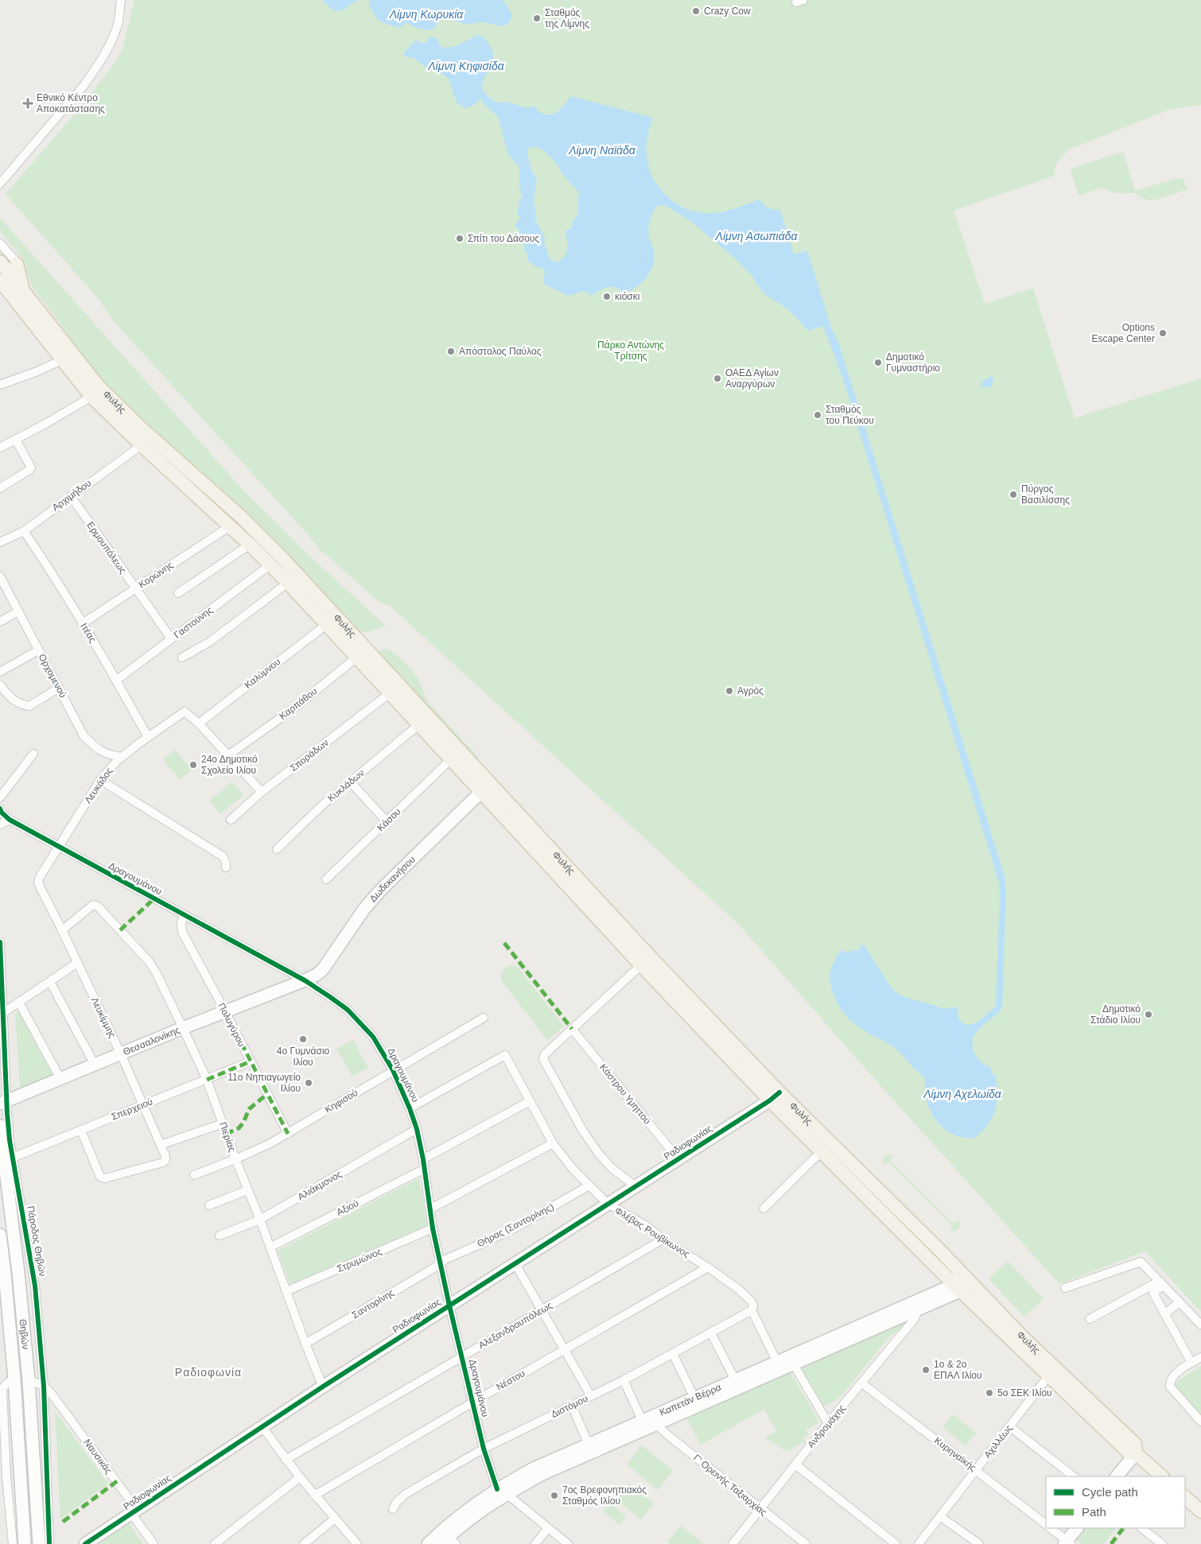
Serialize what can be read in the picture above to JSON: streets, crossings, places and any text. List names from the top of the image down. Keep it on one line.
{"streets":{"main road":["Φυλής"],"street":["Αρχιμήδου","Ερμουπόλεως","Κορώνης","Γαστούνης","Ιτέας","Καλύμνου","Ορχομενού","Καρπάθου","Σποράδων","Λευκάδος","Κυκλάδων","Κάσου","Δραγουμάνου","Δωδεκανήσου","Λευκίμμης","Πολυγύρου","Θεσσαλονίκης","Κάστρου Υμηττού","Κηφισού","Σπερχειού","Πιερίας","Ραδιοφωνίας","Αλιάκμονος","Αξιού","Θήρας (Σαντορίνης)","Φλέβας Ρουβίκωνος","Πάροδος Θηβών","Στρυμώνος","Σαντορίνης","Αλεξανδρουπόλεως","Θηβών","Νέστου","Καπετάν Βέρρα","Διστόμου","Ανδρομάχης","Αχιλλέως","Κυρηναϊκής","Ναυσικάς","Γ' Ορεινής Ταξιαρχίας"]},"crossings":[["Φυλής","Αρχιμήδου"],["Φυλής","Κορώνης"],["Φυλής","Γαστούνης"],["Φυλής","Καλύμνου"],["Φυλής","Καρπάθου"],["Φυλής","Σποράδων"],["Φυλής","Κυκλάδων"],["Φυλής","Κάσου"],["Φυλής","Δωδεκανήσου"],["Φυλής","Ραδιοφωνίας"],["Φυλής","Καπετάν Βέρρα"],["Φυλής","Αχιλλέως"],["Αρχιμήδου","Ερμουπόλεως"],["Αρχιμήδου","Ιτέας"],["Ερμουπόλεως","Κορώνης"],["Ερμουπόλεως","Γαστούνης"],["Κορώνης","Ιτέας"],["Γαστούνης","Ιτέας"],["Ιτέας","Λευκάδος"],["Καλύμνου","Λευκάδος"],["Ορχομενού","Λευκάδος"],["Λευκάδος","Δραγουμάνου"],["Λευκάδος","Λευκίμμης"],["Δραγουμάνου","Δωδεκανήσου"],["Δραγουμάνου","Πολυγύρου"],["Δραγουμάνου","Θεσσαλονίκης"],["Δραγουμάνου","Κηφισού"],["Δραγουμάνου","Ραδιοφωνίας"],["Δραγουμάνου","Αλιάκμονος"],["Δραγουμάνου","Αξιού"],["Δραγουμάνου","Θήρας (Σαντορίνης)"],["Δραγουμάνου","Φλέβας Ρουβίκωνος"],["Δραγουμάνου","Στρυμώνος"],["Δραγουμάνου","Σαντορίνης"],["Δραγουμάνου","Αλεξανδρουπόλεως"],["Δραγουμάνου","Νέστου"],["Δραγουμάνου","Καπετάν Βέρρα"],["Δραγουμάνου","Διστόμου"],["Δωδεκανήσου","Θεσσαλονίκης"],["Λευκίμμης","Θεσσαλονίκης"],["Λευκίμμης","Σπερχειού"],["Λευκίμμης","Πιερίας"],["Πολυγύρου","Θεσσαλονίκης"],["Πολυγύρου","Κηφισού"],["Πολυγύρου","Σπερχειού"],["Θεσσαλονίκης","Πιερίας"],["Θεσσαλονίκης","Πάροδος Θηβών"],["Κάστρου Υμηττού","Ραδιοφωνίας"],["Κηφισού","Πιερίας"],["Σπερχειού","Πιερίας"],["Σπερχειού","Πάροδος Θηβών"],["Πιερίας","Ραδιοφωνίας"],["Πιερίας","Αλιάκμονος"],["Πιερίας","Αξιού"],["Πιερίας","Στρυμώνος"],["Πιερίας","Σαντορίνης"],["Ραδιοφωνίας","Φλέβας Ρουβίκωνος"],["Ραδιοφωνίας","Ναυσικάς"],["Θήρας (Σαντορίνης)","Φλέβας Ρουβίκωνος"],["Θήρας (Σαντορίνης)","Σαντορίνης"],["Φλέβας Ρουβίκωνος","Αλεξανδρουπόλεως"],["Φλέβας Ρουβίκωνος","Νέστου"],["Φλέβας Ρουβίκωνος","Καπετάν Βέρρα"],["Φλέβας Ρουβίκωνος","Διστόμου"],["Πάροδος Θηβών","Ναυσικάς"],["Θηβών","Ναυσικάς"],["Καπετάν Βέρρα","Ανδρομάχης"],["Καπετάν Βέρρα","Γ' Ορεινής Ταξιαρχίας"],["Ανδρομάχης","Κυρηναϊκής"],["Ανδρομάχης","Γ' Ορεινής Ταξιαρχίας"],["Αχιλλέως","Κυρηναϊκής"]],"districts":["Ραδιοφωνία"],"water":["Λίμνη Κωρυκία","Λίμνη Κηφισίδα","Λίμνη Ναϊάδα","Λίμνη Ασωπιάδα","Λίμνη Αχελωίδα"],"parks":["Πάρκο Αντώνης Τρίτσης"],"places":{"other":["Crazy Cow","Σταθμός της Λίμνης","Σπίτι του Δάσους","κιόσκι","Options Escape Center","Απόστολος Παύλος","Δημοτικό Γυμναστήριο","ΟΑΕΔ Αγίων Αναργύρων","Σταθμός του Πεύκου","Πύργος Βασιλίσσης","Αγρός","24ο Δημοτικό Σχολείο Ιλίου","Δημοτικό Στάδιο Ιλίου","4ο Γυμνάσιο Ιλίου","11ο Νηπιαγωγείο Ιλίου","1ο & 2ο ΕΠΑΛ Ιλίου","5ο ΣΕΚ Ιλίου","7ος Βρεφονηπιακός Σταθμός Ιλίου"],"health":["Εθνικό Κέντρο Αποκατάστασης"]},"legend":["Cycle path","Path"]}
